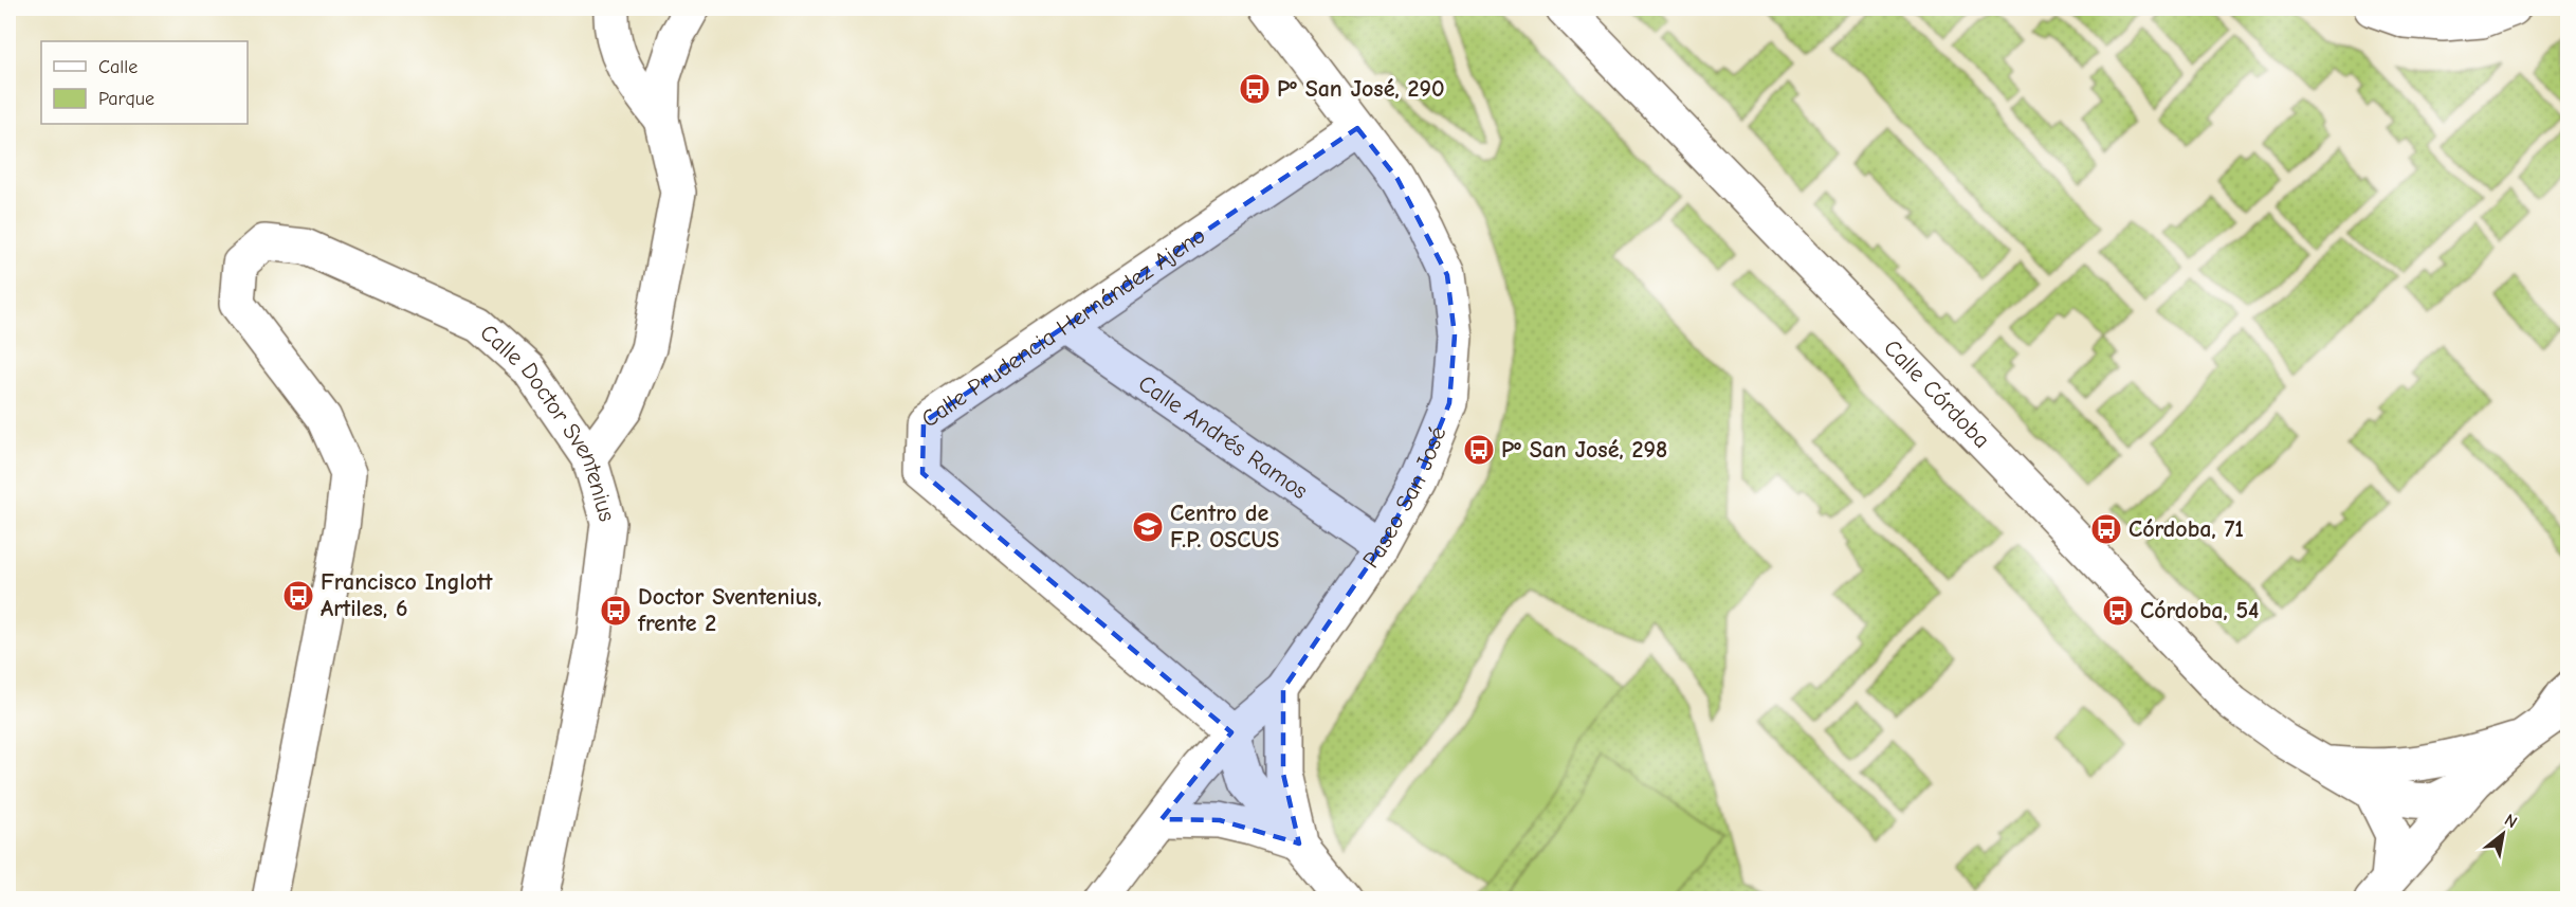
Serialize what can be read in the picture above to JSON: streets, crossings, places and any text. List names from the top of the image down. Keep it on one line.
{"streets":{"street":["Calle Prudencia Hernández Ajeno","Calle Córdoba","Calle Doctor Sventenius","Calle Andrés Ramos","Paseo San José"]},"crossings":[["Calle Prudencia Hernández Ajeno","Calle Andrés Ramos"],["Calle Prudencia Hernández Ajeno","Paseo San José"],["Calle Andrés Ramos","Paseo San José"]],"places":{"bus stop":["Pº San José, 290","Pº San José, 298","Córdoba, 71","Francisco Inglott Artiles, 6","Doctor Sventenius, frente 2","Córdoba, 54"],"school or university":["Centro de F.P. OSCUS"]},"legend":["Calle","Parque"],"north":"top right"}
